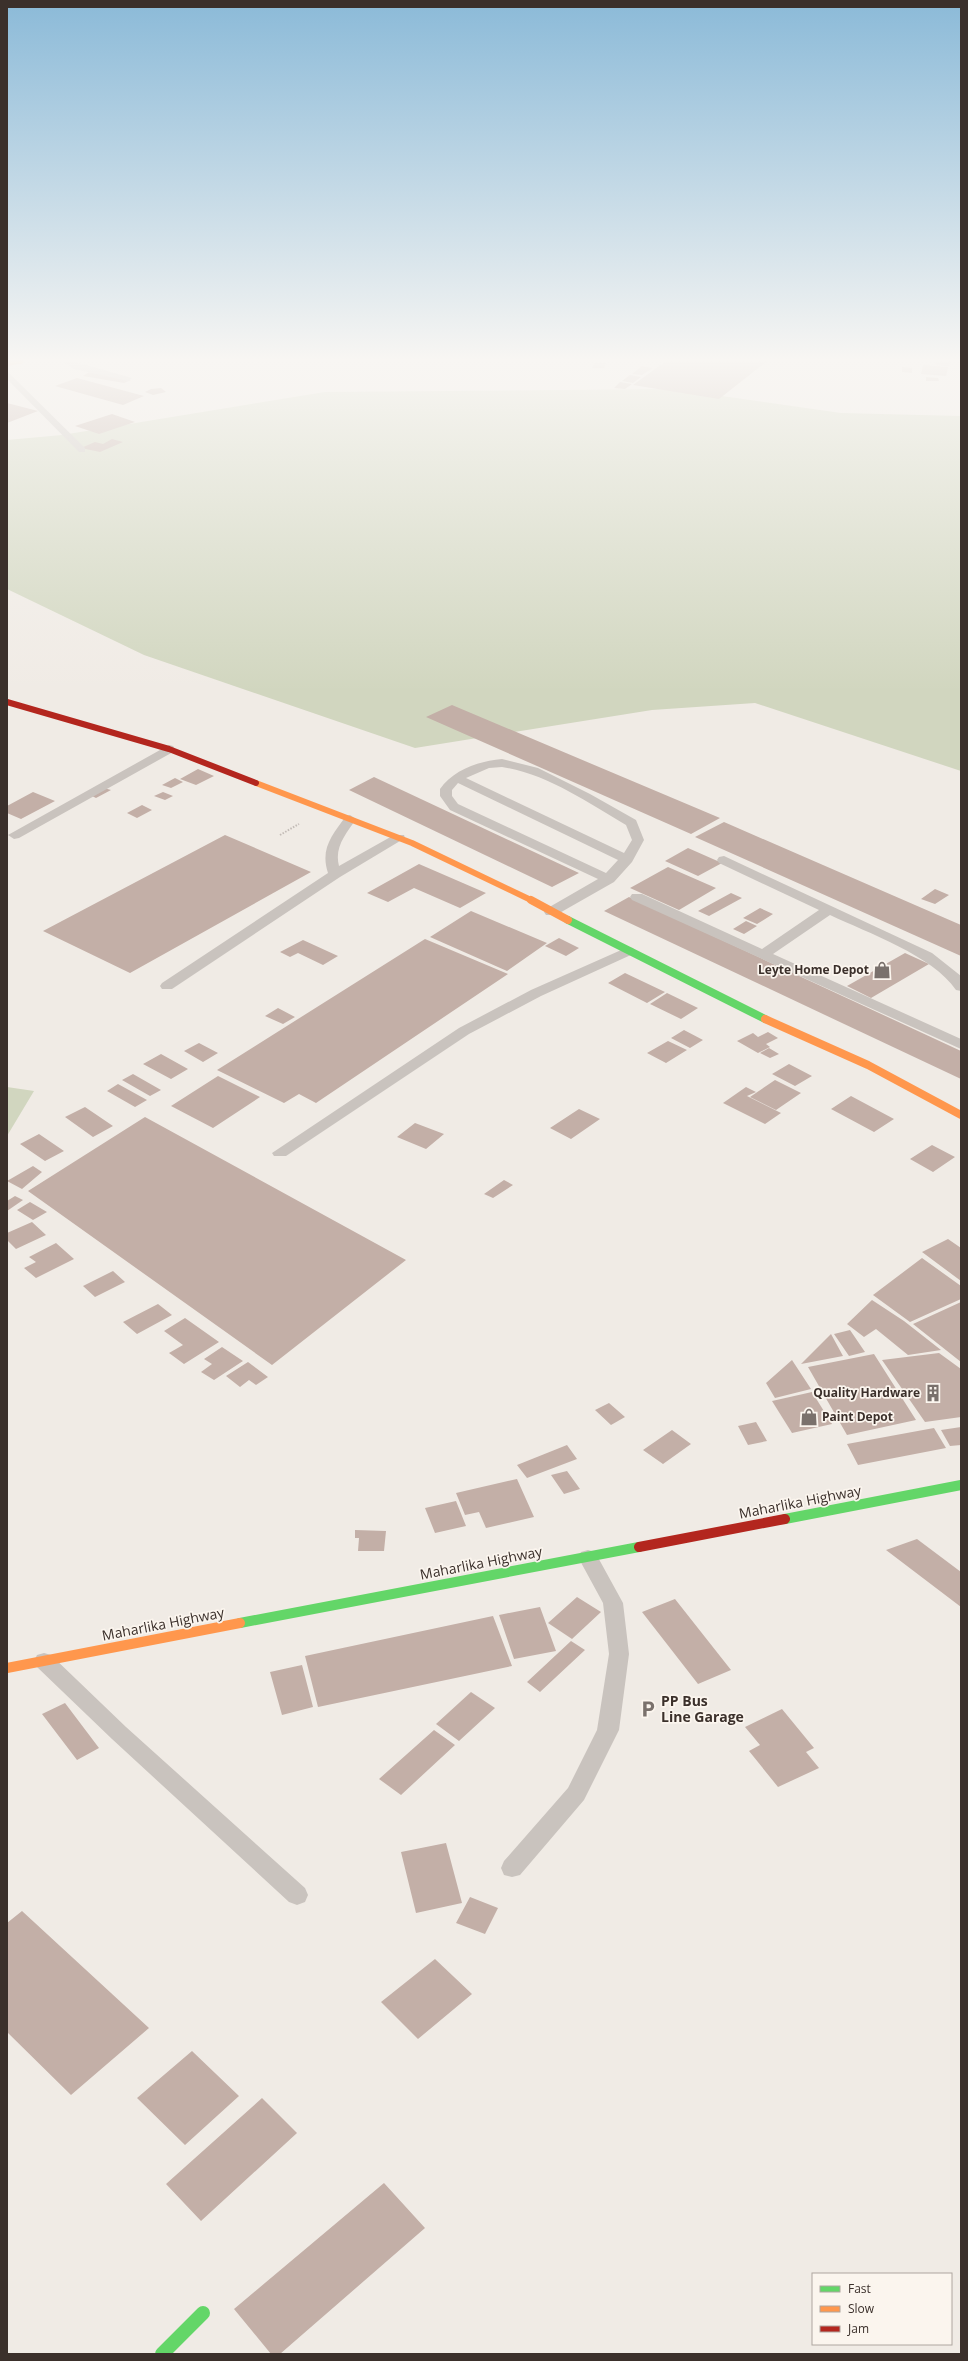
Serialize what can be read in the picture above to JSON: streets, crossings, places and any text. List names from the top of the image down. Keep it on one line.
{"streets":{"street":["Maharlika Highway"]},"places":{"shop":["Leyte Home Depot","Paint Depot"],"building":["Quality Hardware"],"parking":["PP Bus Line Garage"]},"legend":["Fast","Slow","Jam"]}
